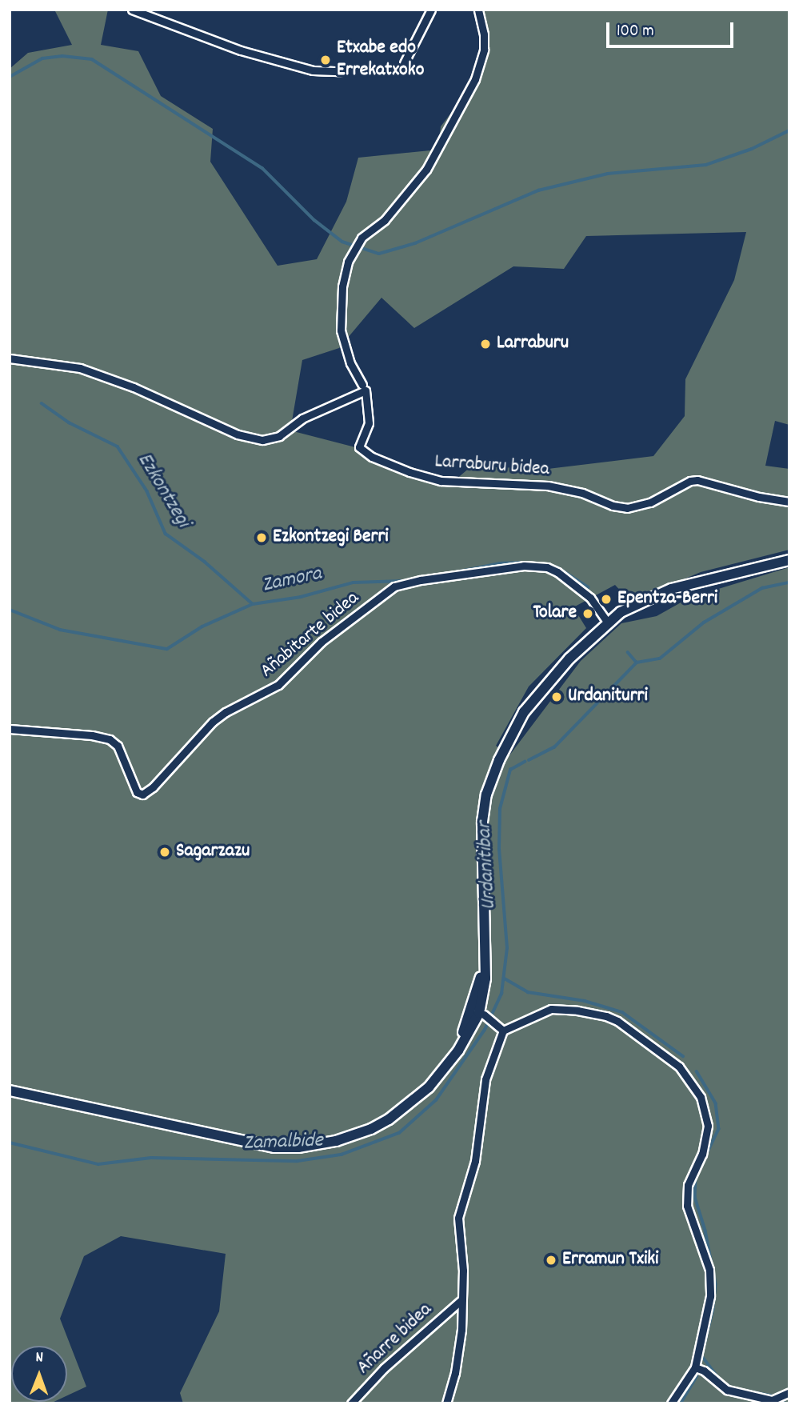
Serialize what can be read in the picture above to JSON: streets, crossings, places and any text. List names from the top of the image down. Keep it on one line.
{"streets":{"street":["Larraburu bidea","Añabitarte bidea","Añarre bidea"]},"water":["Ezkontzegi","Zamora","Urdanitibar","Zamalbide"],"places":["Etxabe edo Errekatxoko","Larraburu","Ezkontzegi Berri","Epentza-Berri","Tolare","Urdaniturri","Sagarzazu","Erramun Txiki"],"scale_bar":"100 m","north":"top"}
